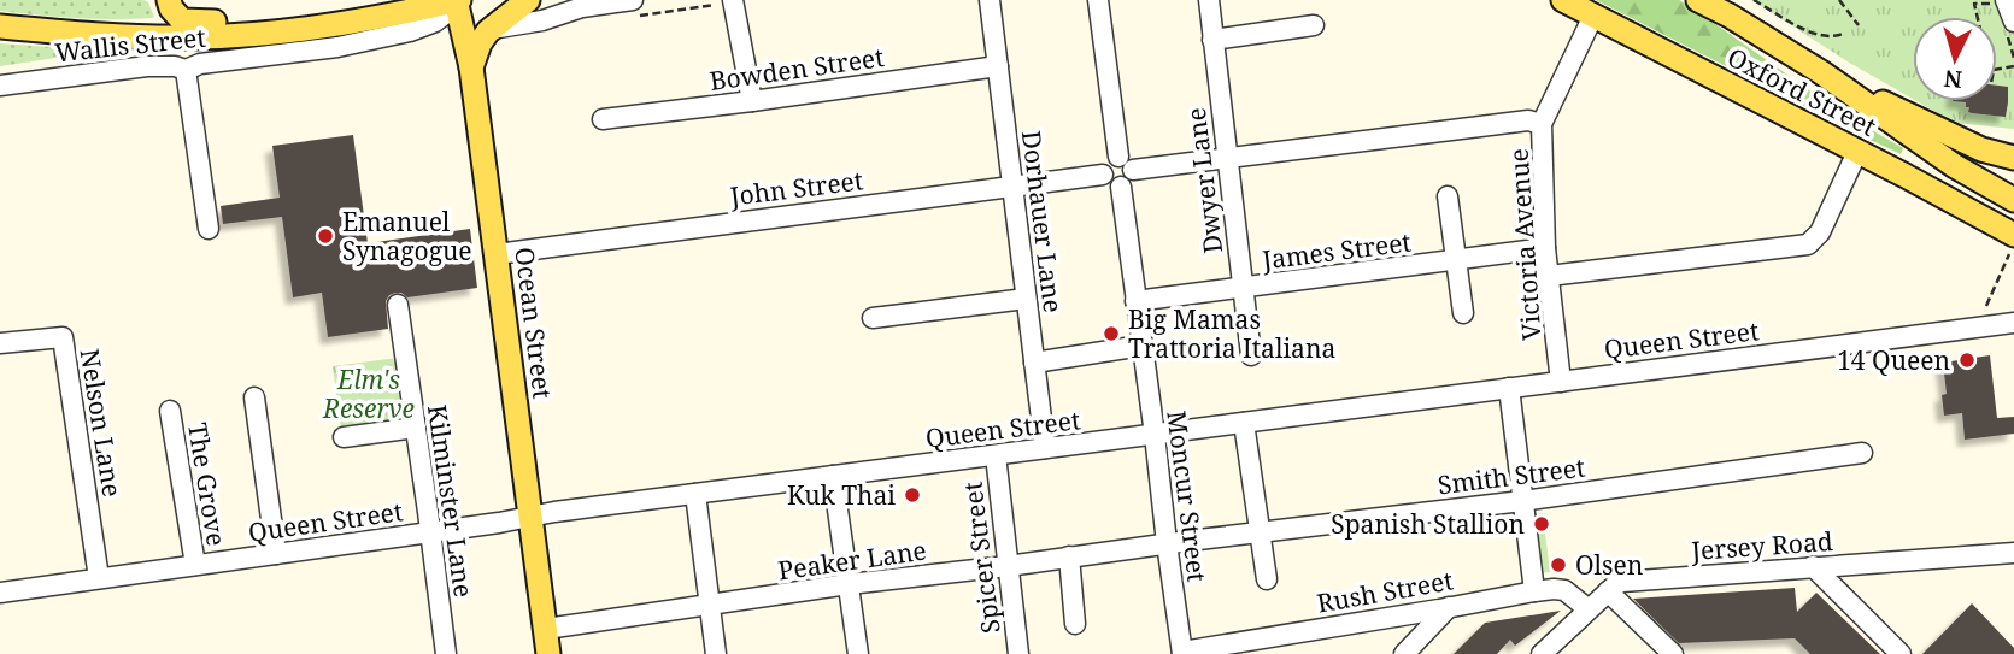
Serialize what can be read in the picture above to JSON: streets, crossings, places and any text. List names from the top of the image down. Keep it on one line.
{"streets":{"main road":["Oxford Street","Ocean Street"],"street":["Wallis Street","Bowden Street","Dwyer Lane","John Street","Dorhauer Lane","Victoria Avenue","James Street","Queen Street","Nelson Lane","Smith Street","The Grove","Moncur Street","Kilminster Lane","Jersey Road","Spicer Street","Peaker Lane","Rush Street"]},"crossings":[["Wallis Street","Ocean Street"],["Bowden Street","Dorhauer Lane"],["Oxford Street","Victoria Avenue"],["Dwyer Lane","James Street"],["John Street","Dorhauer Lane"],["John Street","Ocean Street"],["John Street","Moncur Street"],["Dorhauer Lane","Queen Street"],["Victoria Avenue","James Street"],["Victoria Avenue","Queen Street"],["James Street","Moncur Street"],["Ocean Street","Queen Street"],["Ocean Street","Peaker Lane"],["Queen Street","Nelson Lane"],["Queen Street","The Grove"],["Queen Street","Moncur Street"],["Queen Street","Kilminster Lane"],["Queen Street","Spicer Street"],["Smith Street","Moncur Street"],["Smith Street","Peaker Lane"],["Moncur Street","Peaker Lane"],["Moncur Street","Rush Street"],["Jersey Road","Rush Street"],["Spicer Street","Peaker Lane"]],"parks":["Elm's Reserve"],"places":["Emanuel Synagogue","Big Mamas Trattoria Italiana","14 Queen","Kuk Thai","Spanish Stallion","Olsen"],"north":"bottom"}
